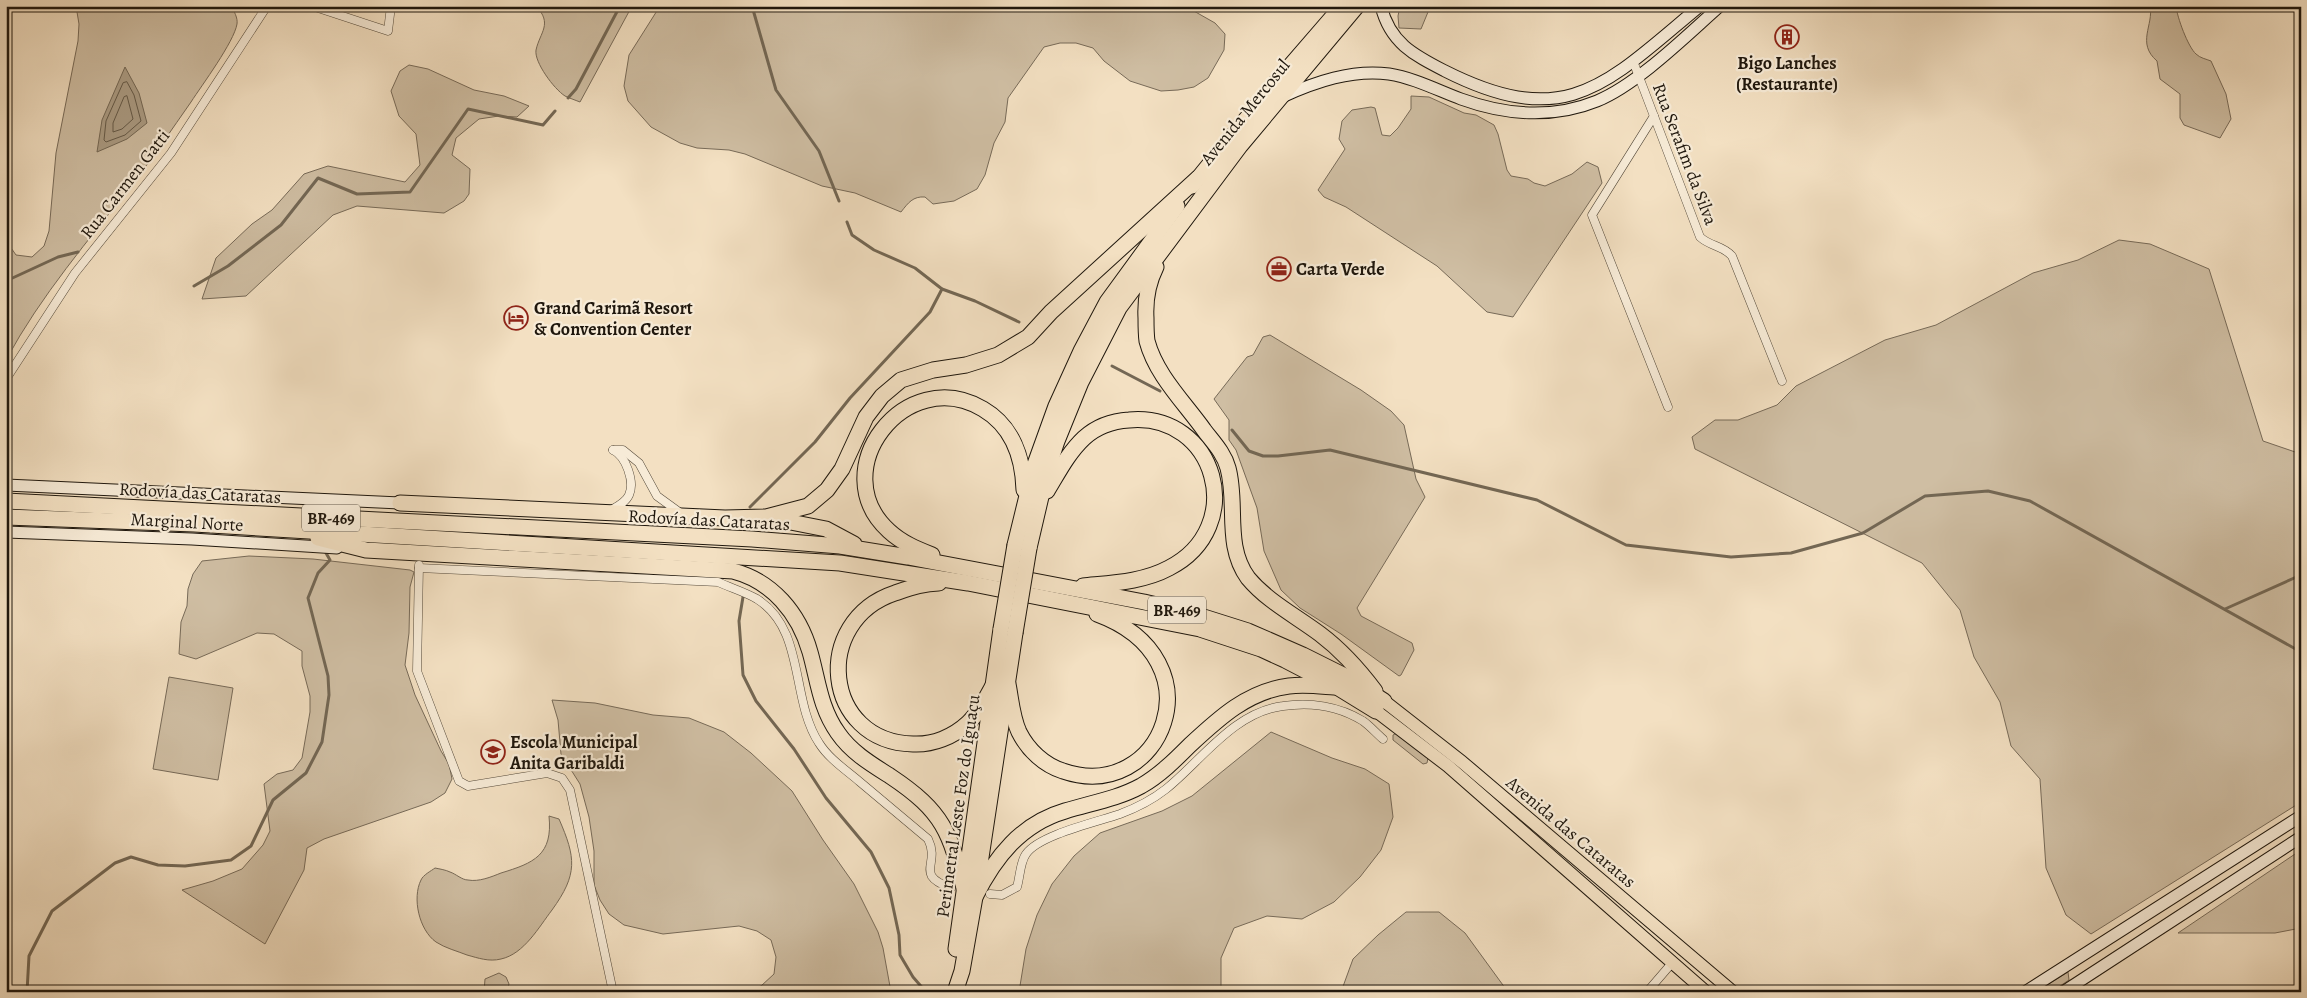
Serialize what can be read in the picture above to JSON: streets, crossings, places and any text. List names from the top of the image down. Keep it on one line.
{"streets":{"highway":["Avenida Mercosul","Rodovía das Cataratas","BR-469","Perimetral Leste Foz do Iguaçu"],"main road":["Avenida das Cataratas"],"street":["Rua Serafim da Silva","Rua Carmen Gatti","Marginal Norte"]},"crossings":[["Rodovía das Cataratas","Avenida das Cataratas"]],"places":{"building":["Bigo Lanches (Restaurante)"],"office":["Carta Verde"],"hotel":["Grand Carimã Resort & Convention Center"],"school or university":["Escola Municipal Anita Garibaldi"]}}
